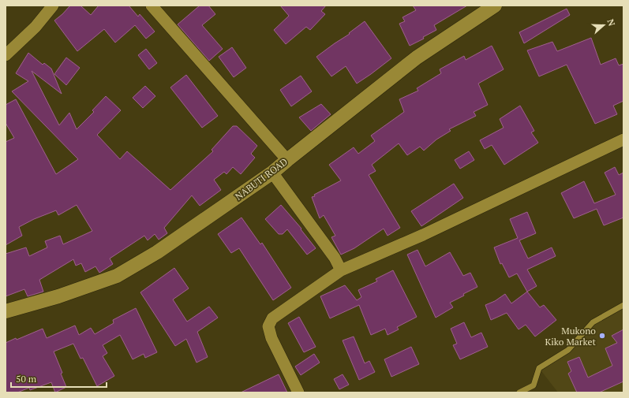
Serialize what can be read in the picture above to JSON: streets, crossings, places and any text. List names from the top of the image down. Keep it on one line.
{"streets":{"street":["NABUTI ROAD"]},"places":["Mukono Kiko Market"],"scale_bar":"50 m","north":"right"}
